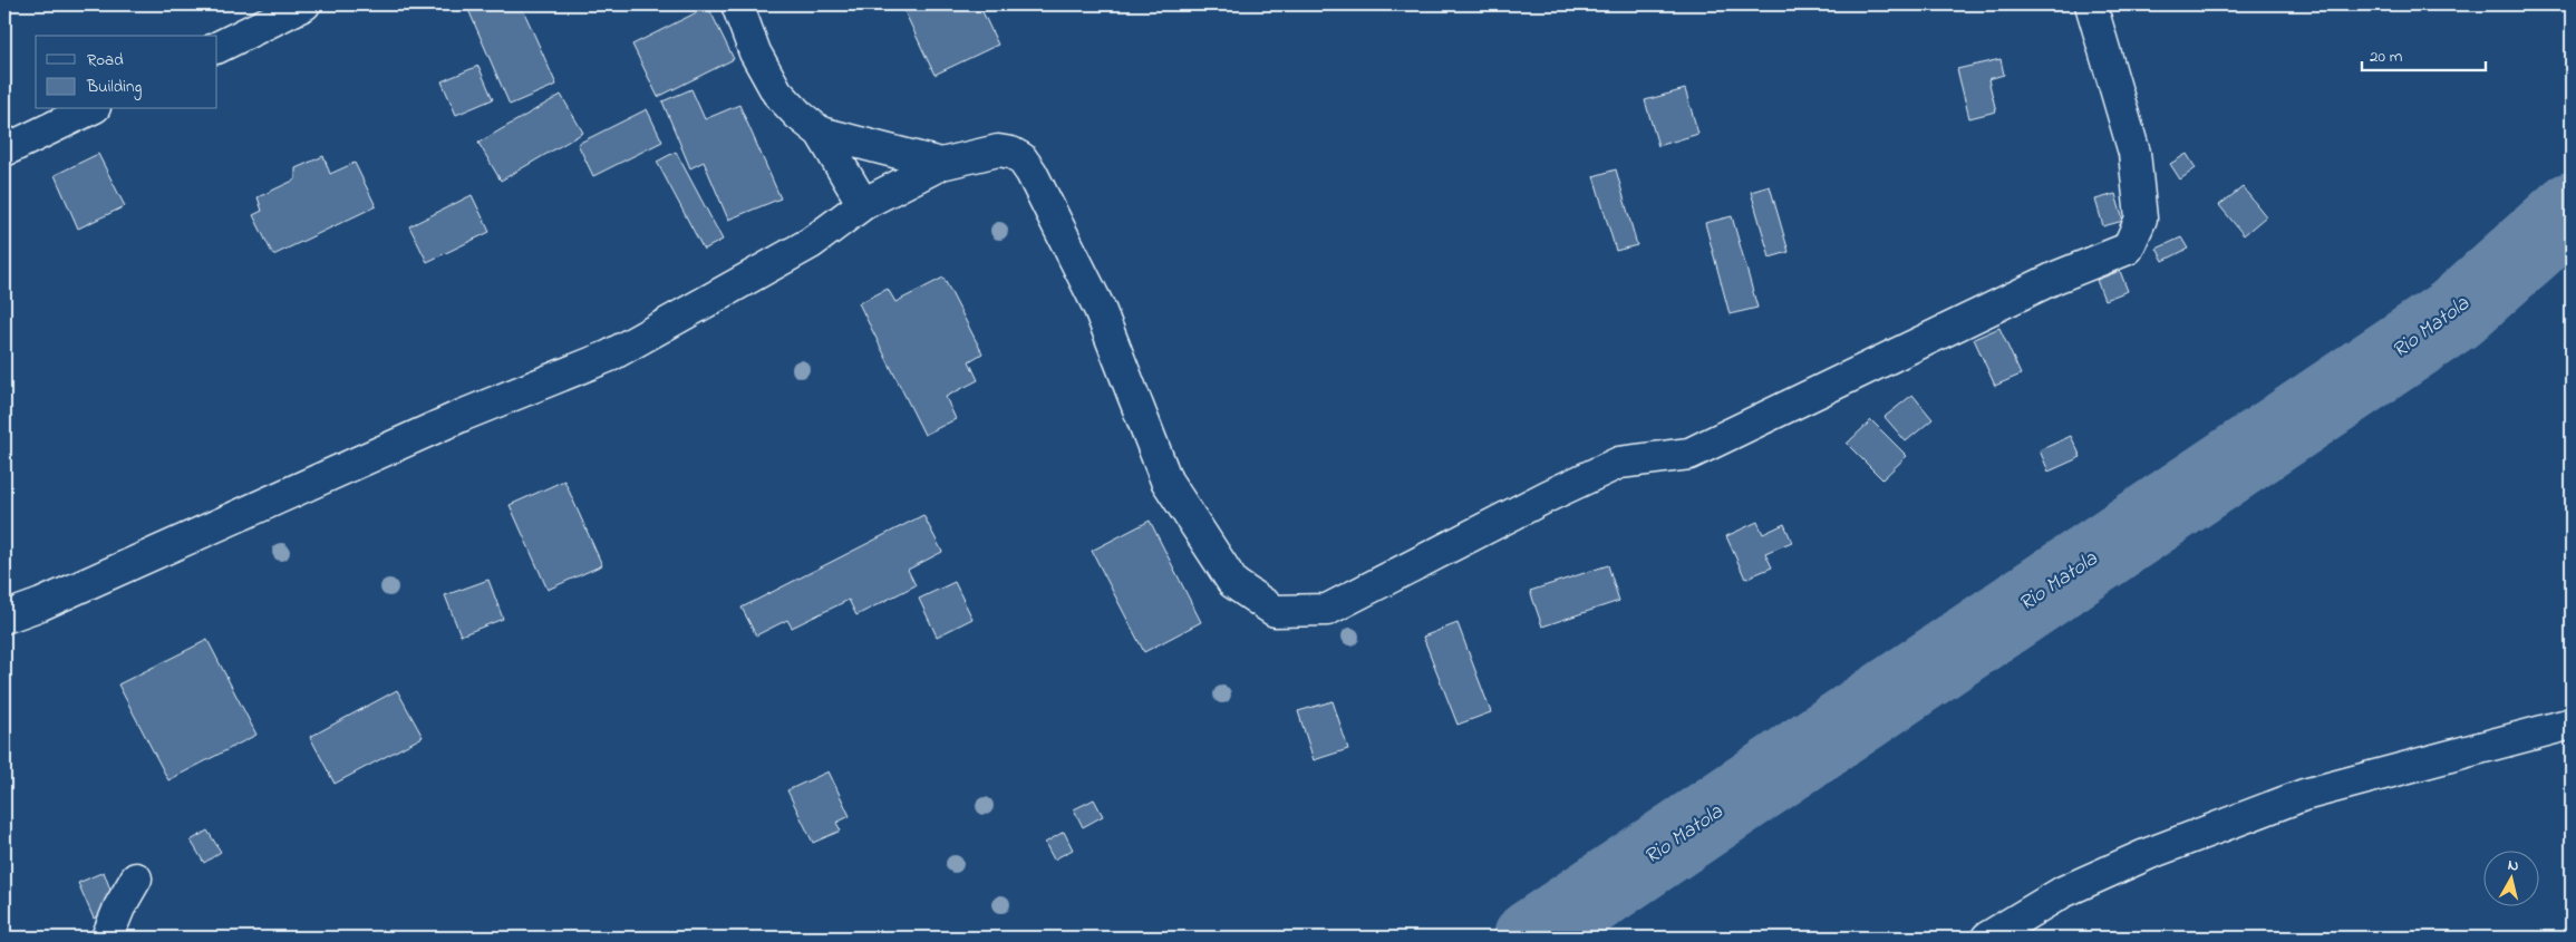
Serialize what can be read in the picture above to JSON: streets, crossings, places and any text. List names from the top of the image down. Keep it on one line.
{"water":["Rio Matola"],"legend":["Road","Building"],"scale_bar":"20 m","north":"top"}
